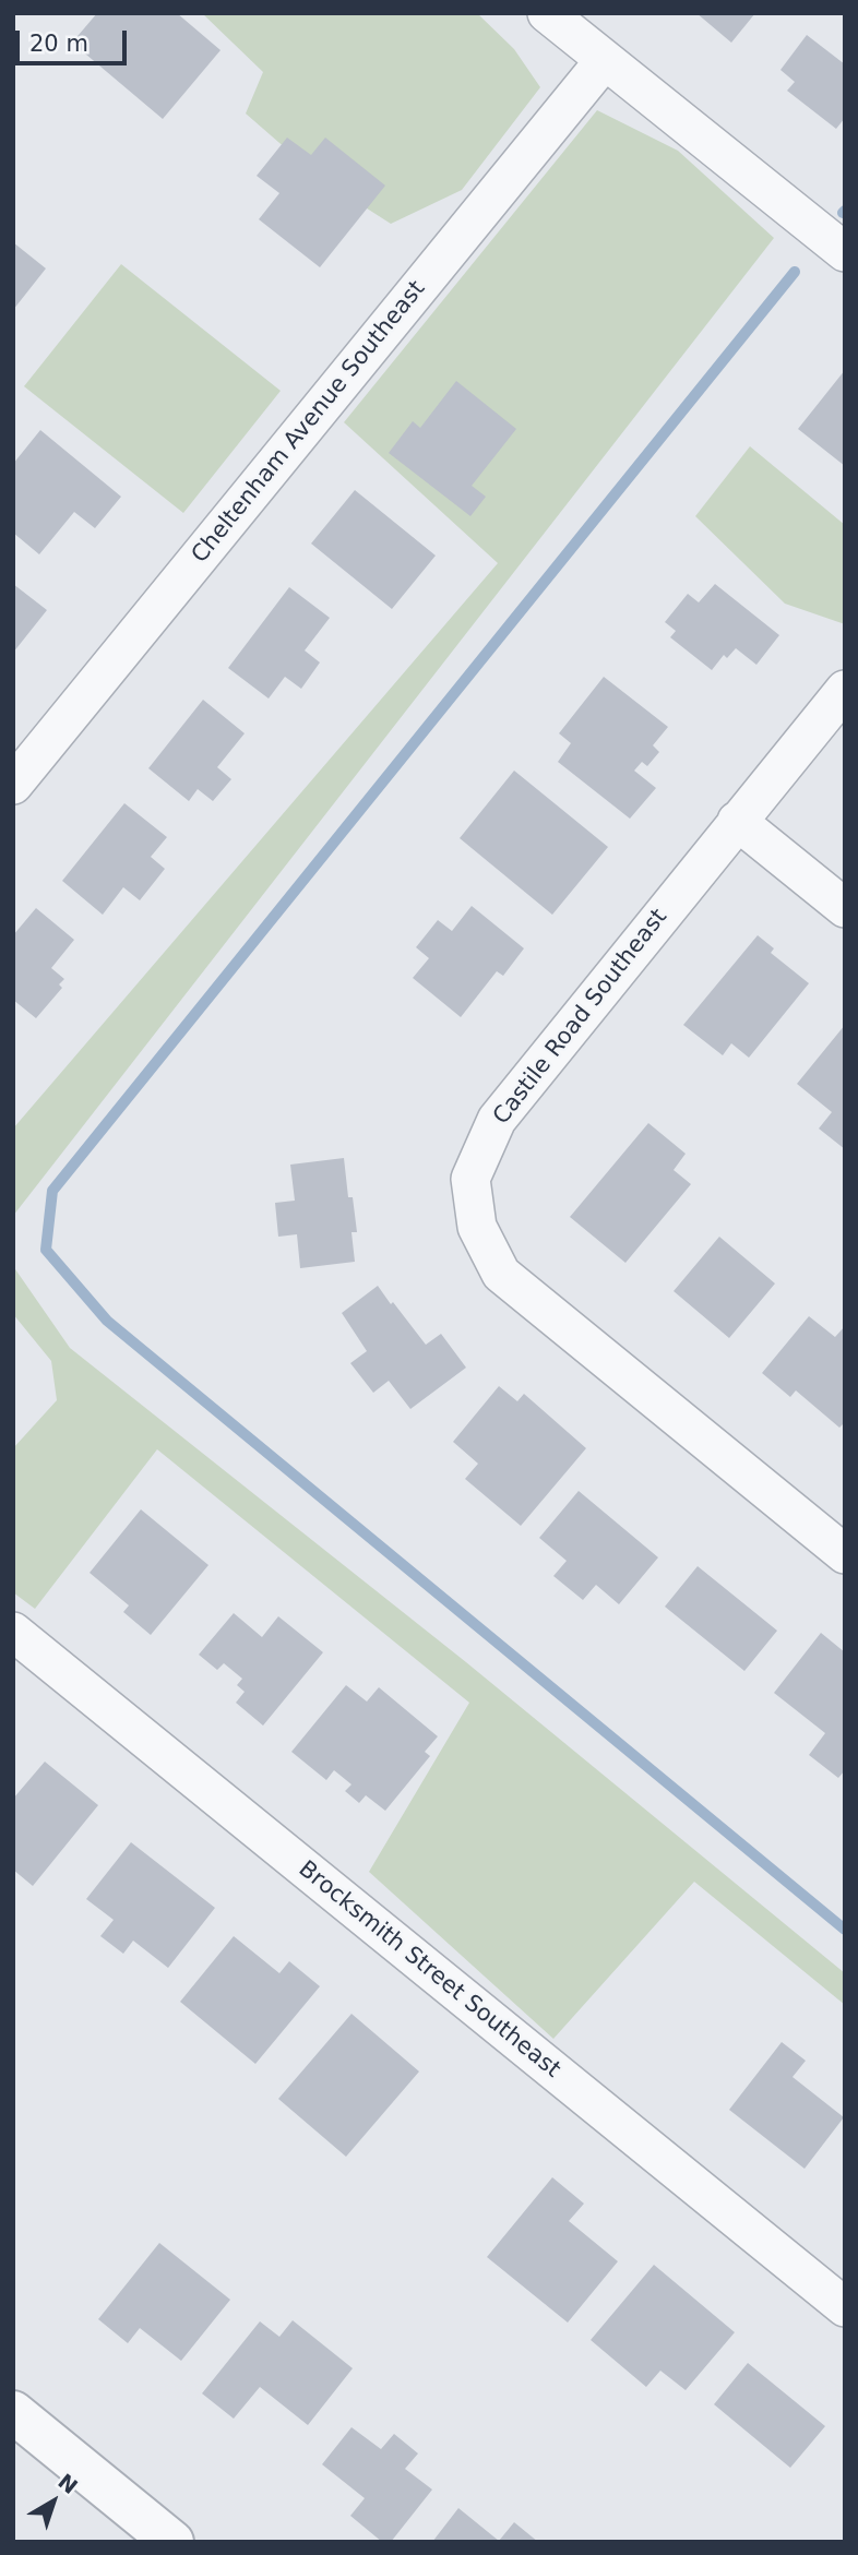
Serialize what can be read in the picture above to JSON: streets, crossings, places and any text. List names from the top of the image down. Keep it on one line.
{"streets":{"street":["Cheltenham Avenue Southeast","Castile Road Southeast","Brocksmith Street Southeast"]},"scale_bar":"20 m","north":"top right"}
